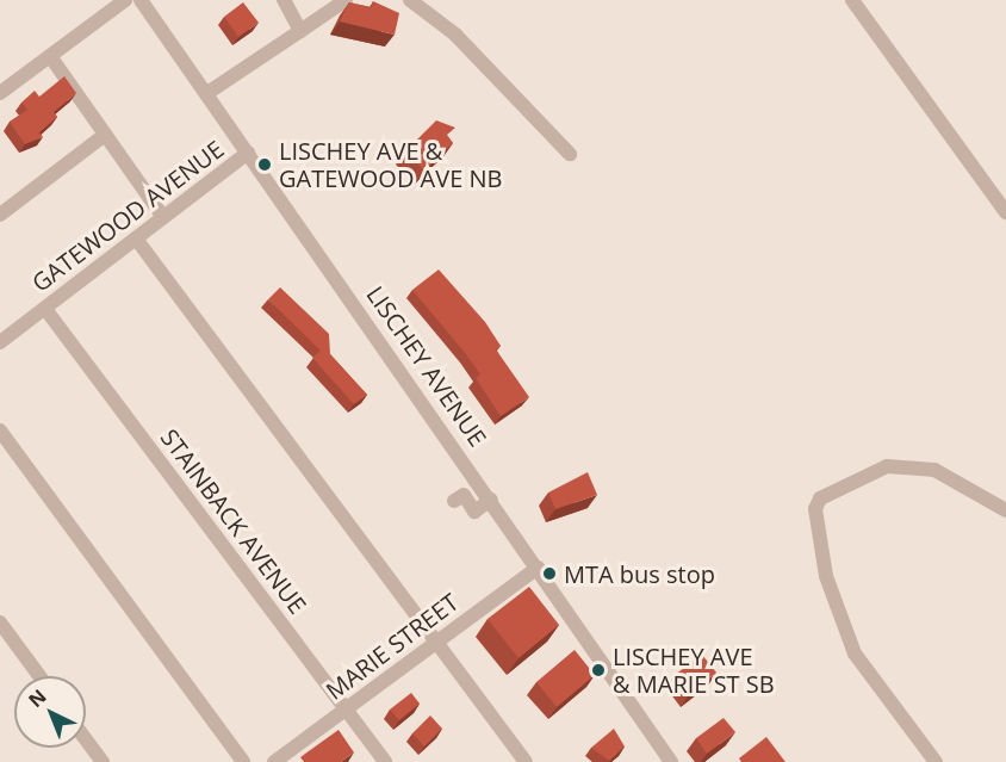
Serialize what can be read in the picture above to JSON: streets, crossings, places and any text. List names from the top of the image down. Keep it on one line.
{"streets":{"street":["GATEWOOD AVENUE","LISCHEY AVENUE","STAINBACK AVENUE","MARIE STREET"]},"crossings":[["GATEWOOD AVENUE","LISCHEY AVENUE"],["GATEWOOD AVENUE","STAINBACK AVENUE"],["LISCHEY AVENUE","MARIE STREET"],["STAINBACK AVENUE","MARIE STREET"]],"places":["LISCHEY AVE & GATEWOOD AVE NB","MTA bus stop","LISCHEY AVE & MARIE ST SB"],"north":"top left"}
